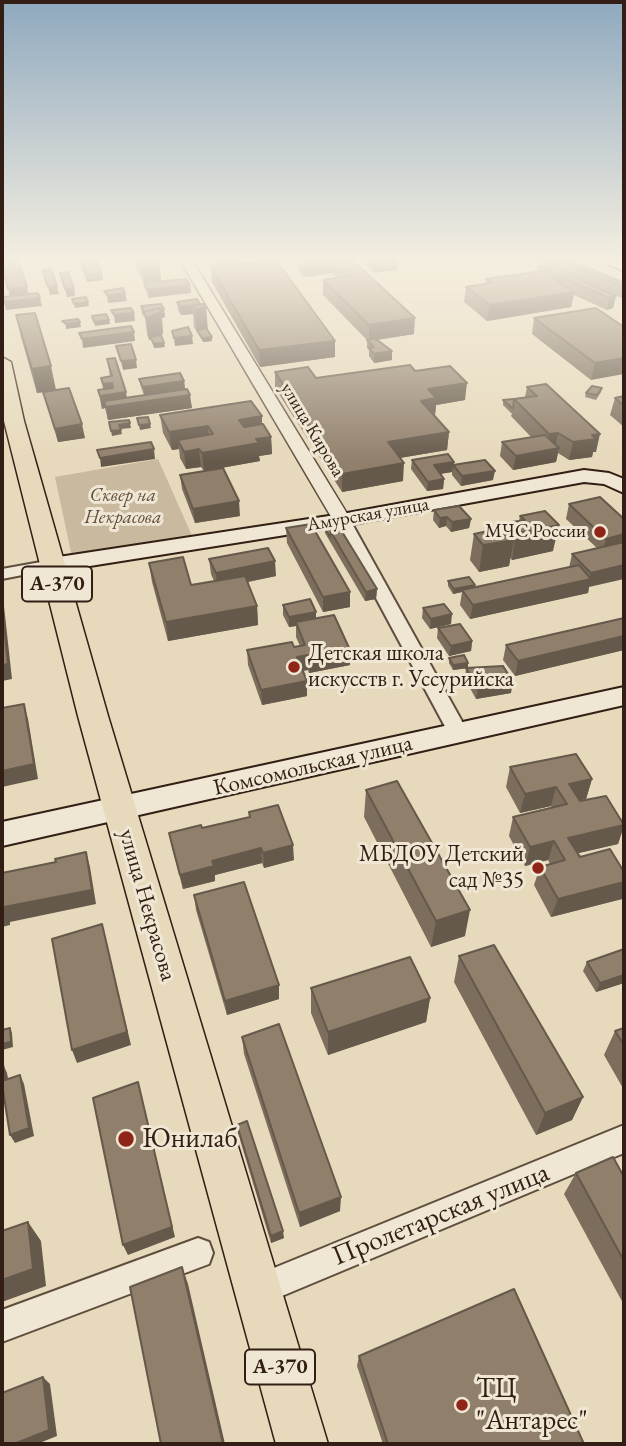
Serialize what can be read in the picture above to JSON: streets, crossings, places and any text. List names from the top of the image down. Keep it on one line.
{"streets":{"main road":["Амурская улица","А-370","Комсомольская улица","улица Некрасова"],"street":["улица Кирова","Пролетарская улица"]},"crossings":[["улица Кирова","Амурская улица"],["улица Кирова","Комсомольская улица"],["Амурская улица","улица Некрасова"],["Комсомольская улица","улица Некрасова"],["улица Некрасова","Пролетарская улица"]],"parks":["Сквер на Некрасова"],"places":["МЧС России","Детская школа искусств г. Уссурийска","МБДОУ Детский сад №35","Юнилаб","ТЦ \"Антарес\""]}
